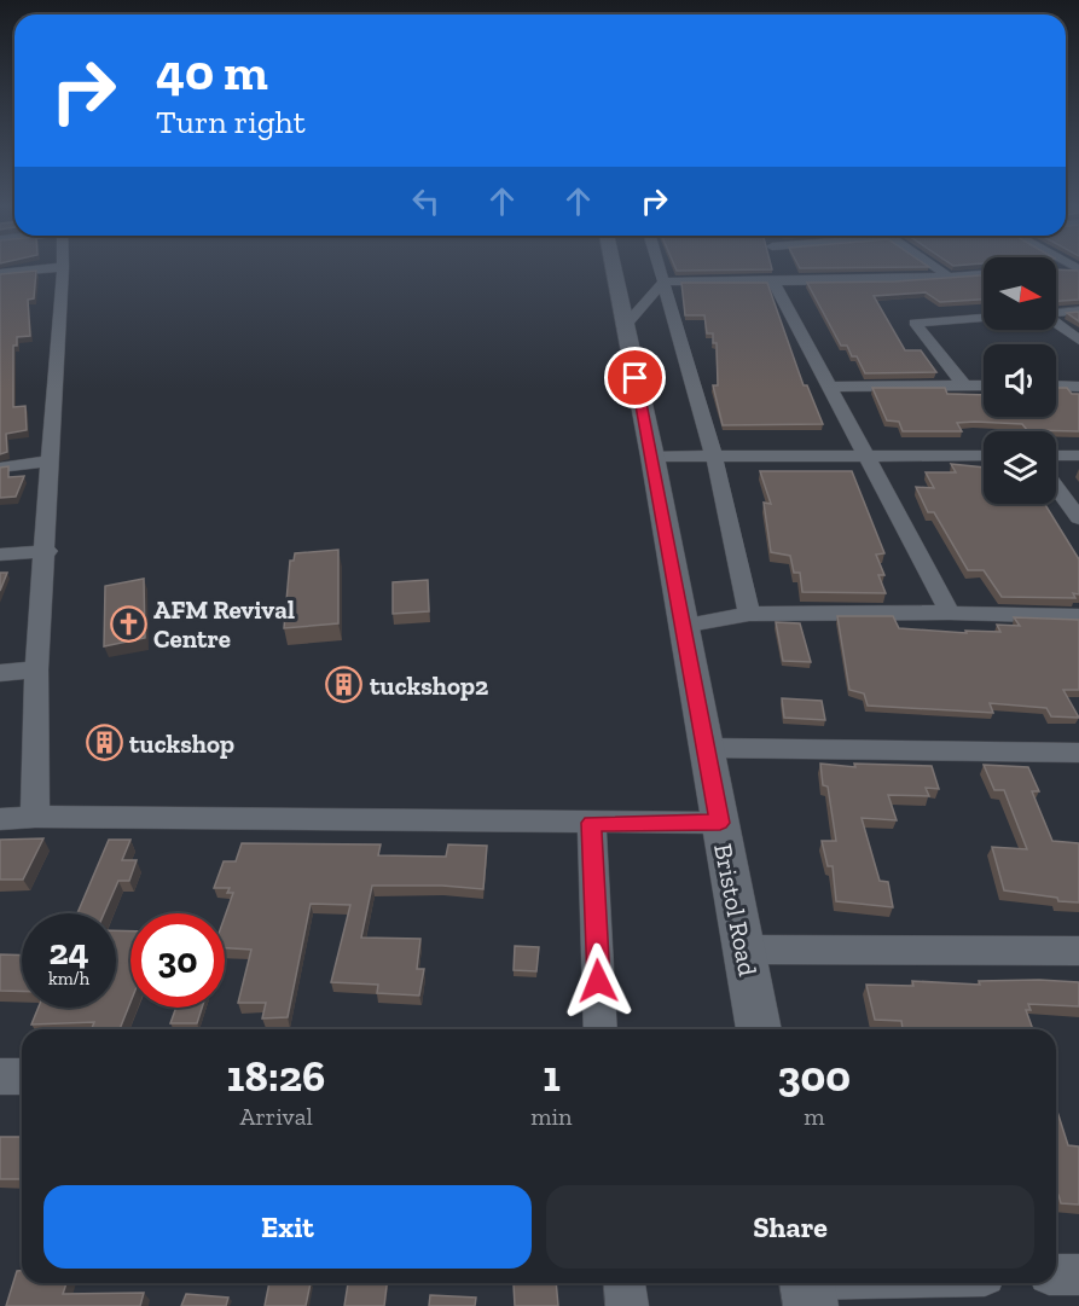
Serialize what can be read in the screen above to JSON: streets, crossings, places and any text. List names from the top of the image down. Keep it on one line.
{"streets":{"street":["Bristol Road"]},"places":{"church":["AFM Revival Centre"],"building":["tuckshop2","tuckshop"]},"north":"right","page":{"turn":["40 m","Turn right"],"speed":"24 km/h","limit":"30","eta":["18:26","Arrival","1","min","300","m"],"buttons":["Exit","Share"]}}
